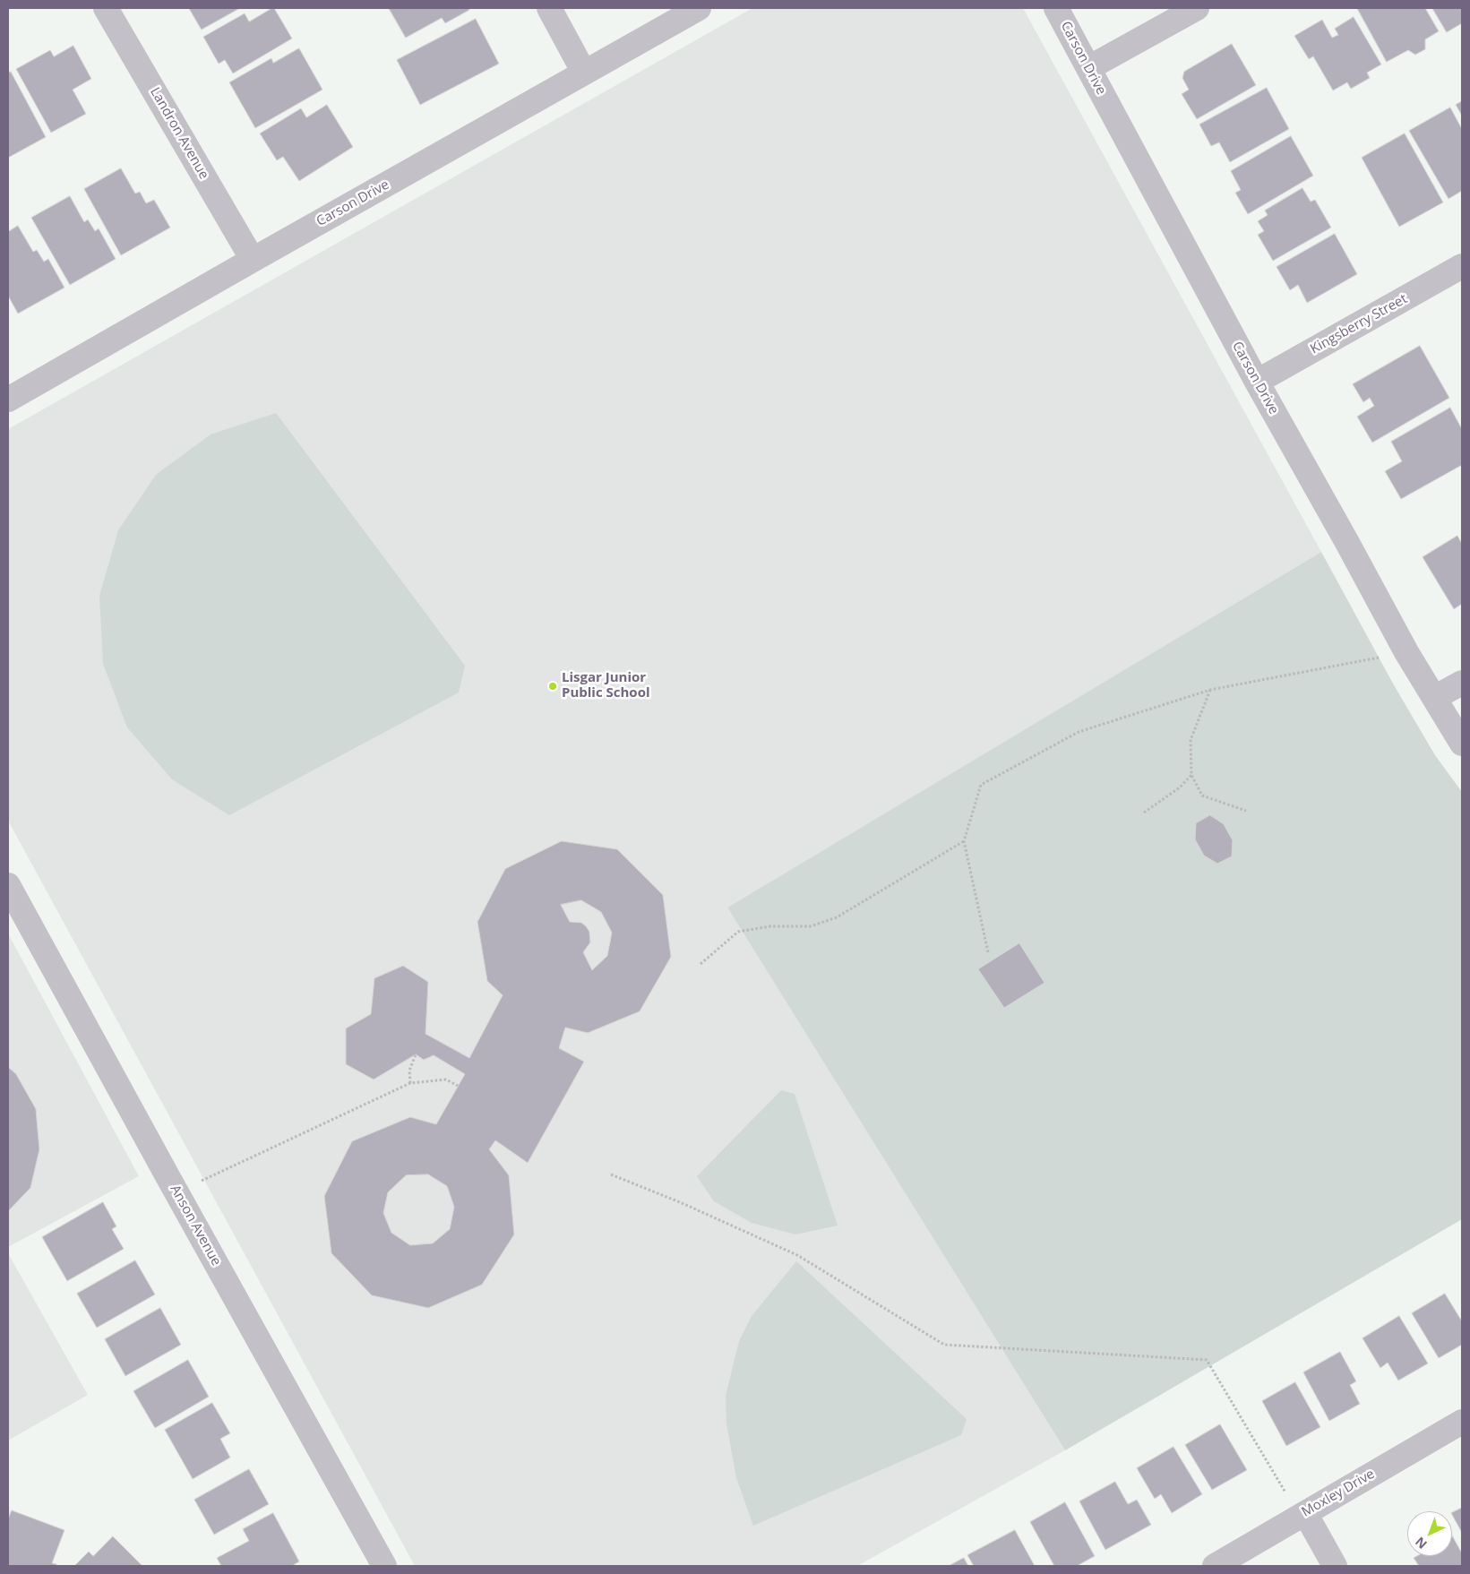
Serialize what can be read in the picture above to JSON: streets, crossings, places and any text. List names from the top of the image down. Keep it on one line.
{"streets":{"street":["Carson Drive","Landron Avenue","Kingsberry Street","Anson Avenue","Moxley Drive"]},"crossings":[["Carson Drive","Landron Avenue"],["Carson Drive","Kingsberry Street"]],"places":["Lisgar Junior Public School"],"north":"bottom left"}
